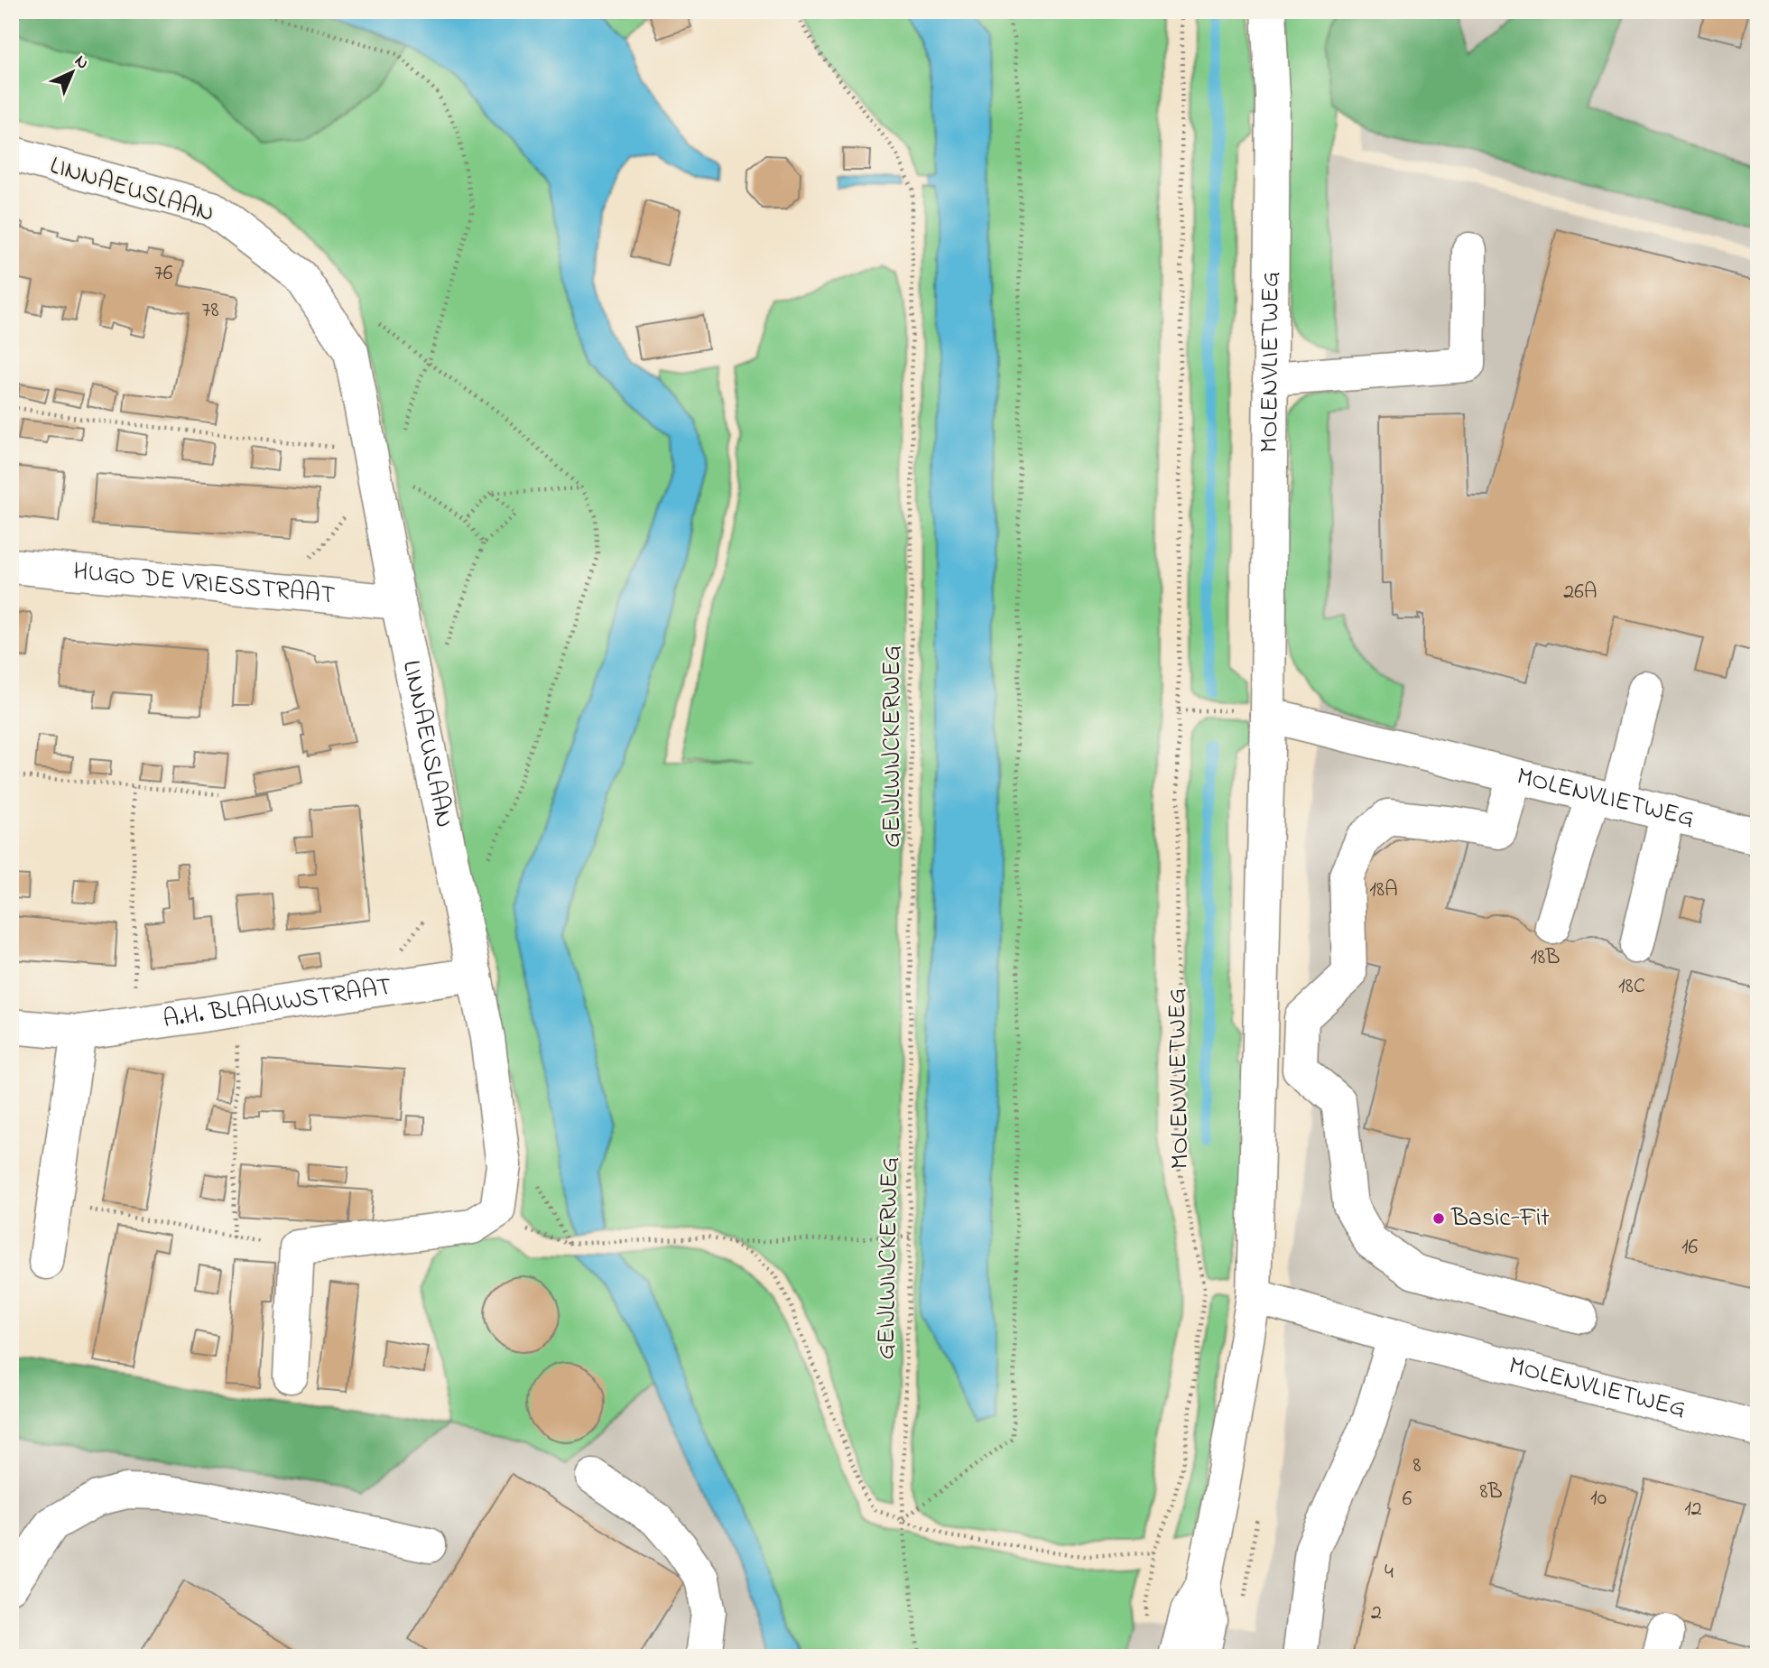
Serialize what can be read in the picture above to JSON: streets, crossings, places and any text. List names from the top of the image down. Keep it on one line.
{"streets":{"street":["LINNAEUSLAAN","MOLENVLIETWEG","HUGO DE VRIESSTRAAT","A.H. BLAAUWSTRAAT"],"path":["GEIJLWIJCKERWEG"]},"crossings":[["LINNAEUSLAAN","HUGO DE VRIESSTRAAT"],["LINNAEUSLAAN","A.H. BLAAUWSTRAAT"]],"places":["Basic-Fit"],"house_numbers":["76","78","26A","18A","18B","18C","16","8","8B","10","6","12","4","2"],"north":"top right"}
